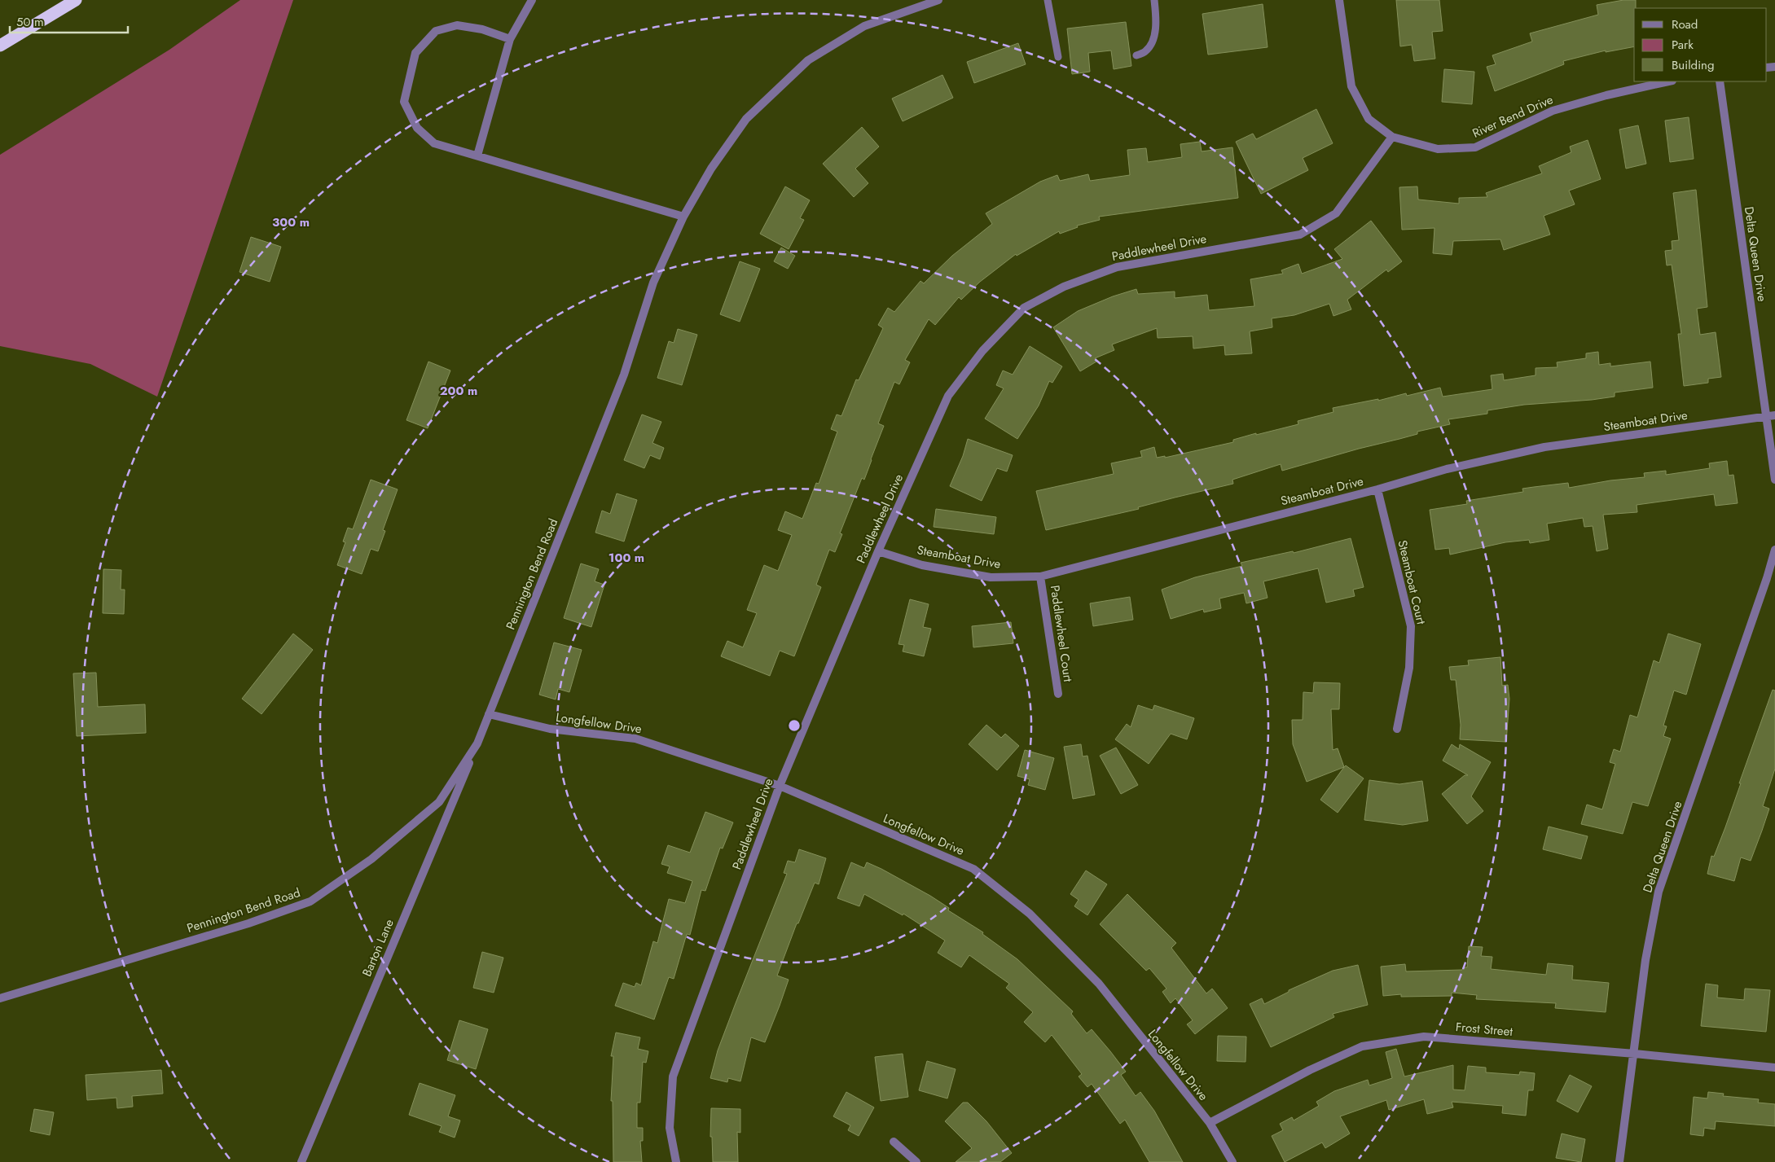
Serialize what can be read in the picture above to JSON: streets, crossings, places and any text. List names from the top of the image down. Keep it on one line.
{"streets":{"street":["River Bend Drive","Paddlewheel Drive","Delta Queen Drive","Steamboat Drive","Pennington Bend Road","Steamboat Court","Paddlewheel Court","Longfellow Drive","Barton Lane","Frost Street"]},"crossings":[["River Bend Drive","Paddlewheel Drive"],["Paddlewheel Drive","Steamboat Drive"],["Paddlewheel Drive","Longfellow Drive"],["Delta Queen Drive","Steamboat Drive"],["Delta Queen Drive","Frost Street"],["Steamboat Drive","Steamboat Court"],["Steamboat Drive","Paddlewheel Court"],["Pennington Bend Road","Longfellow Drive"],["Pennington Bend Road","Barton Lane"],["Longfellow Drive","Frost Street"]],"legend":["Road","Park","Building"],"scale_bar":"50 m","rings":["300 m","200 m","100 m"]}
